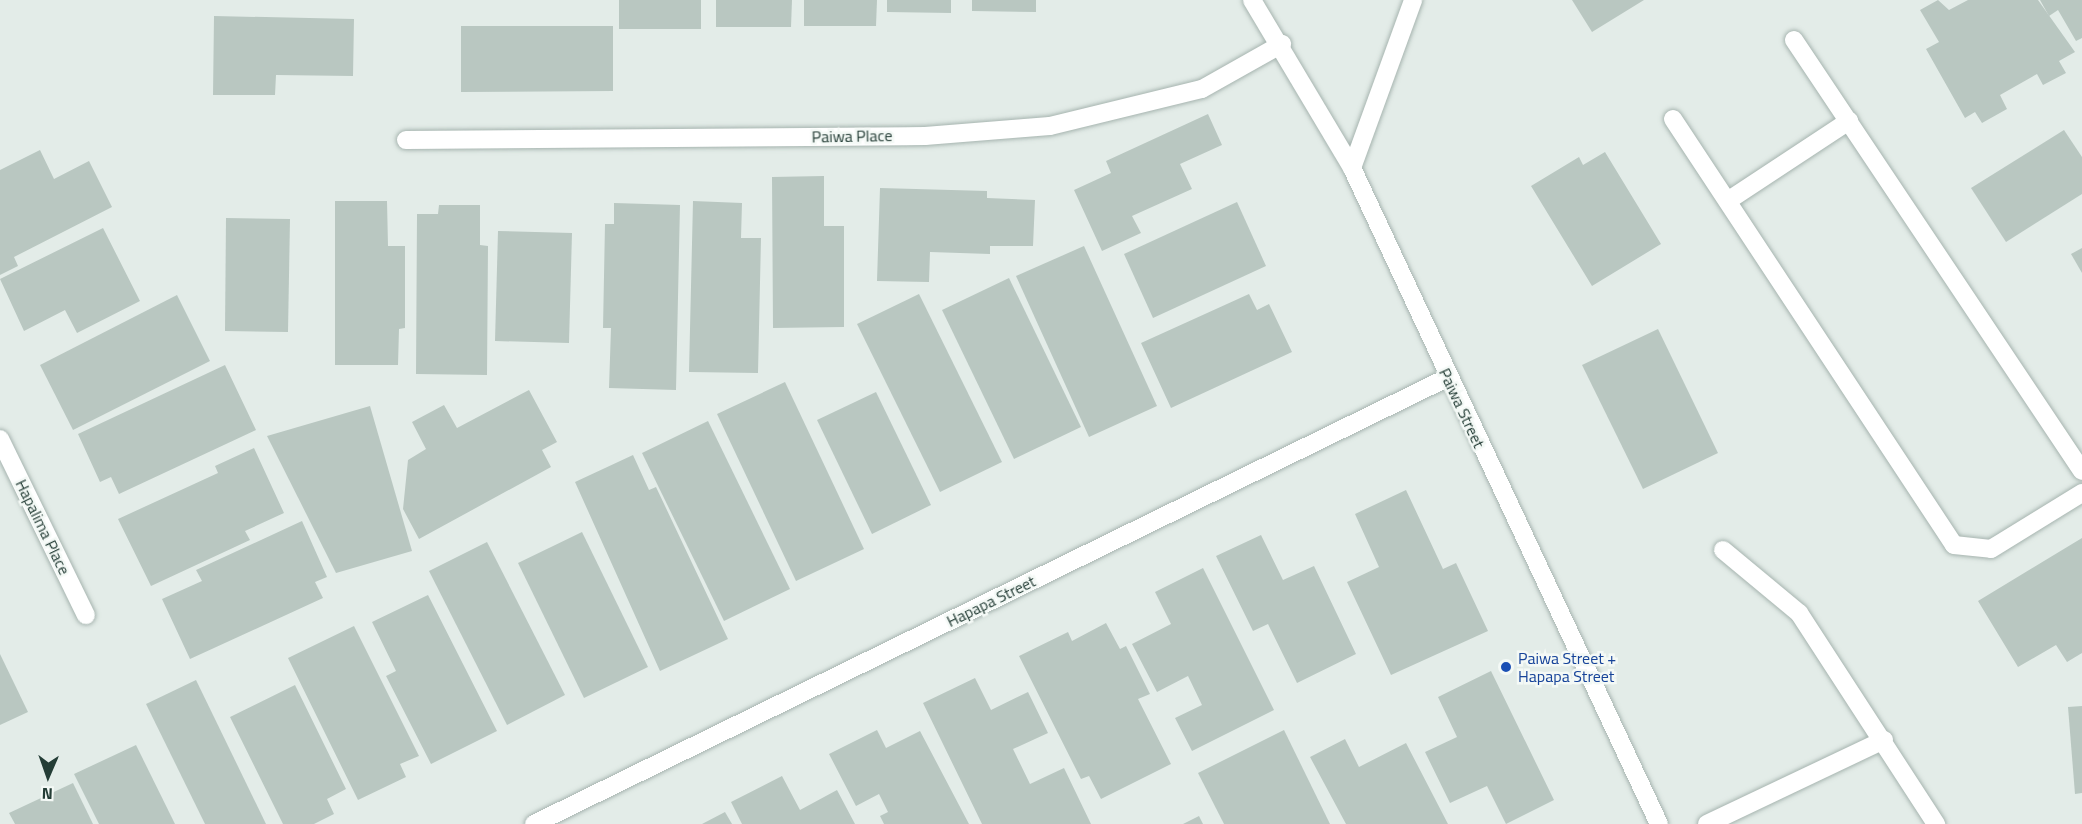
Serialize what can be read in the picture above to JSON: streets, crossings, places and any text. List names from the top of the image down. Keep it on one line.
{"streets":{"street":["Paiwa Place","Paiwa Street","Hapalima Place","Hapapa Street"]},"crossings":[["Paiwa Place","Paiwa Street"],["Paiwa Street","Hapapa Street"]],"places":["Paiwa Street + Hapapa Street"],"north":"bottom"}
